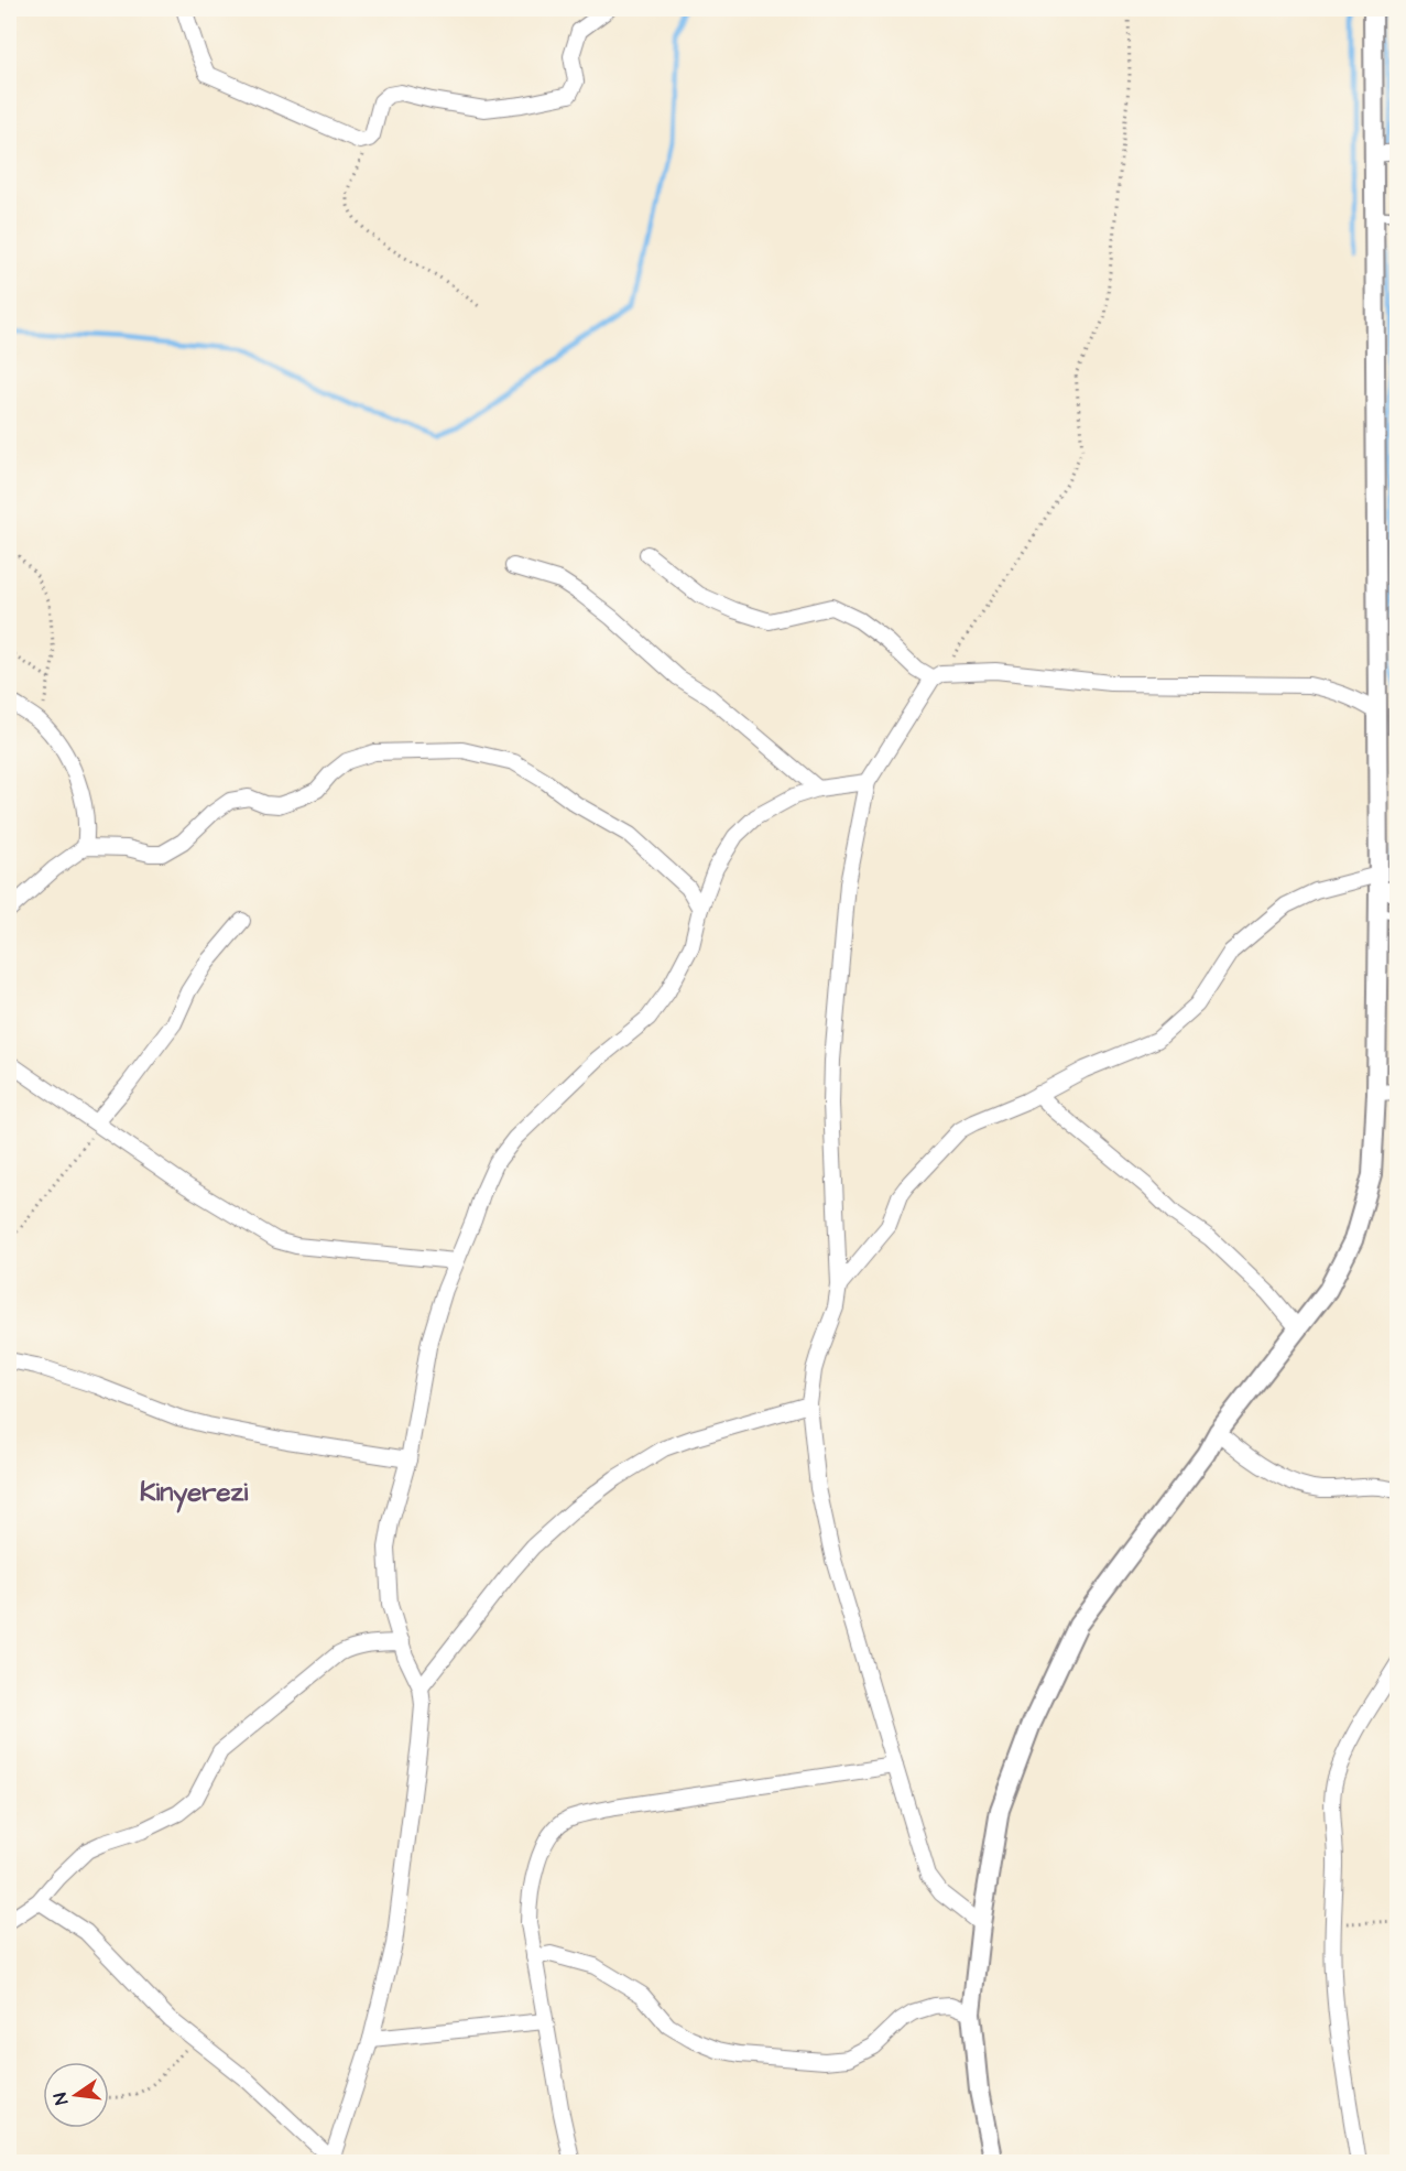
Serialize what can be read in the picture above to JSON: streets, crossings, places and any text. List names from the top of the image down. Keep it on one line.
{"districts":["Kinyerezi"],"north":"left"}
